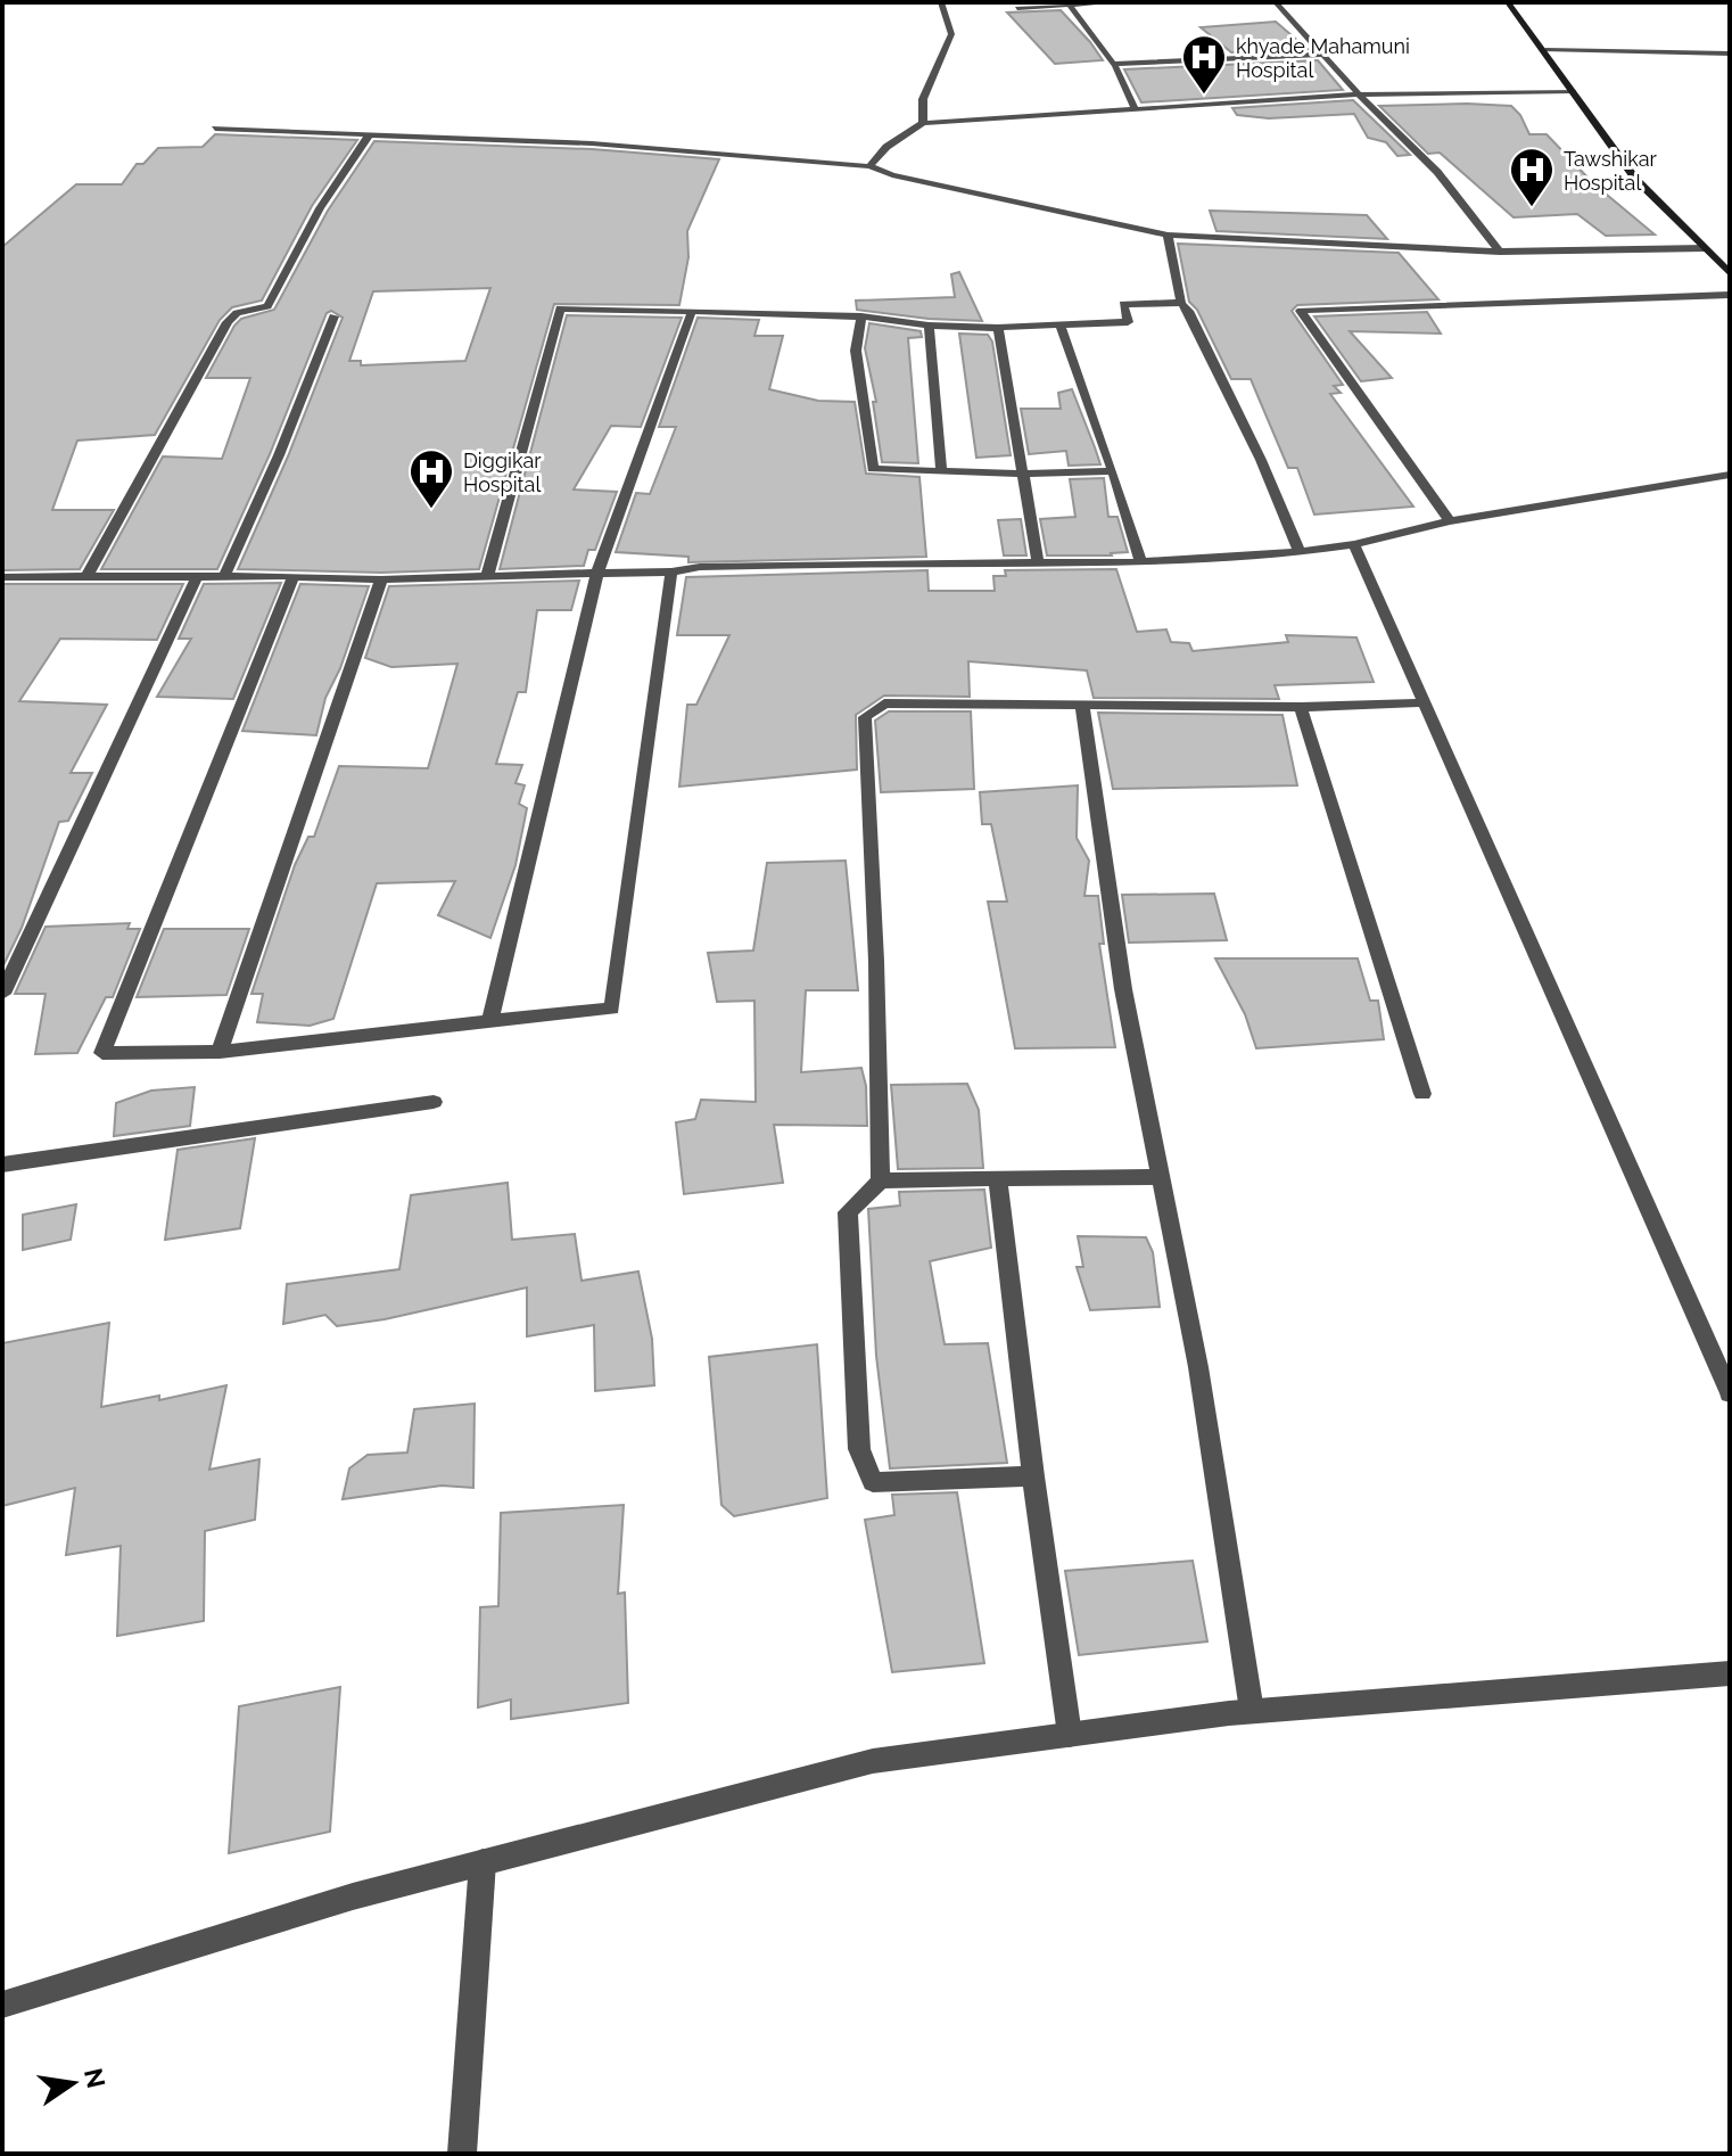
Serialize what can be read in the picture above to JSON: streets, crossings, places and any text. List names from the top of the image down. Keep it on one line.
{"places":{"hospital":["khyade Mahamuni Hospital","Tawshikar Hospital","Diggikar Hospital"]},"north":"right"}
